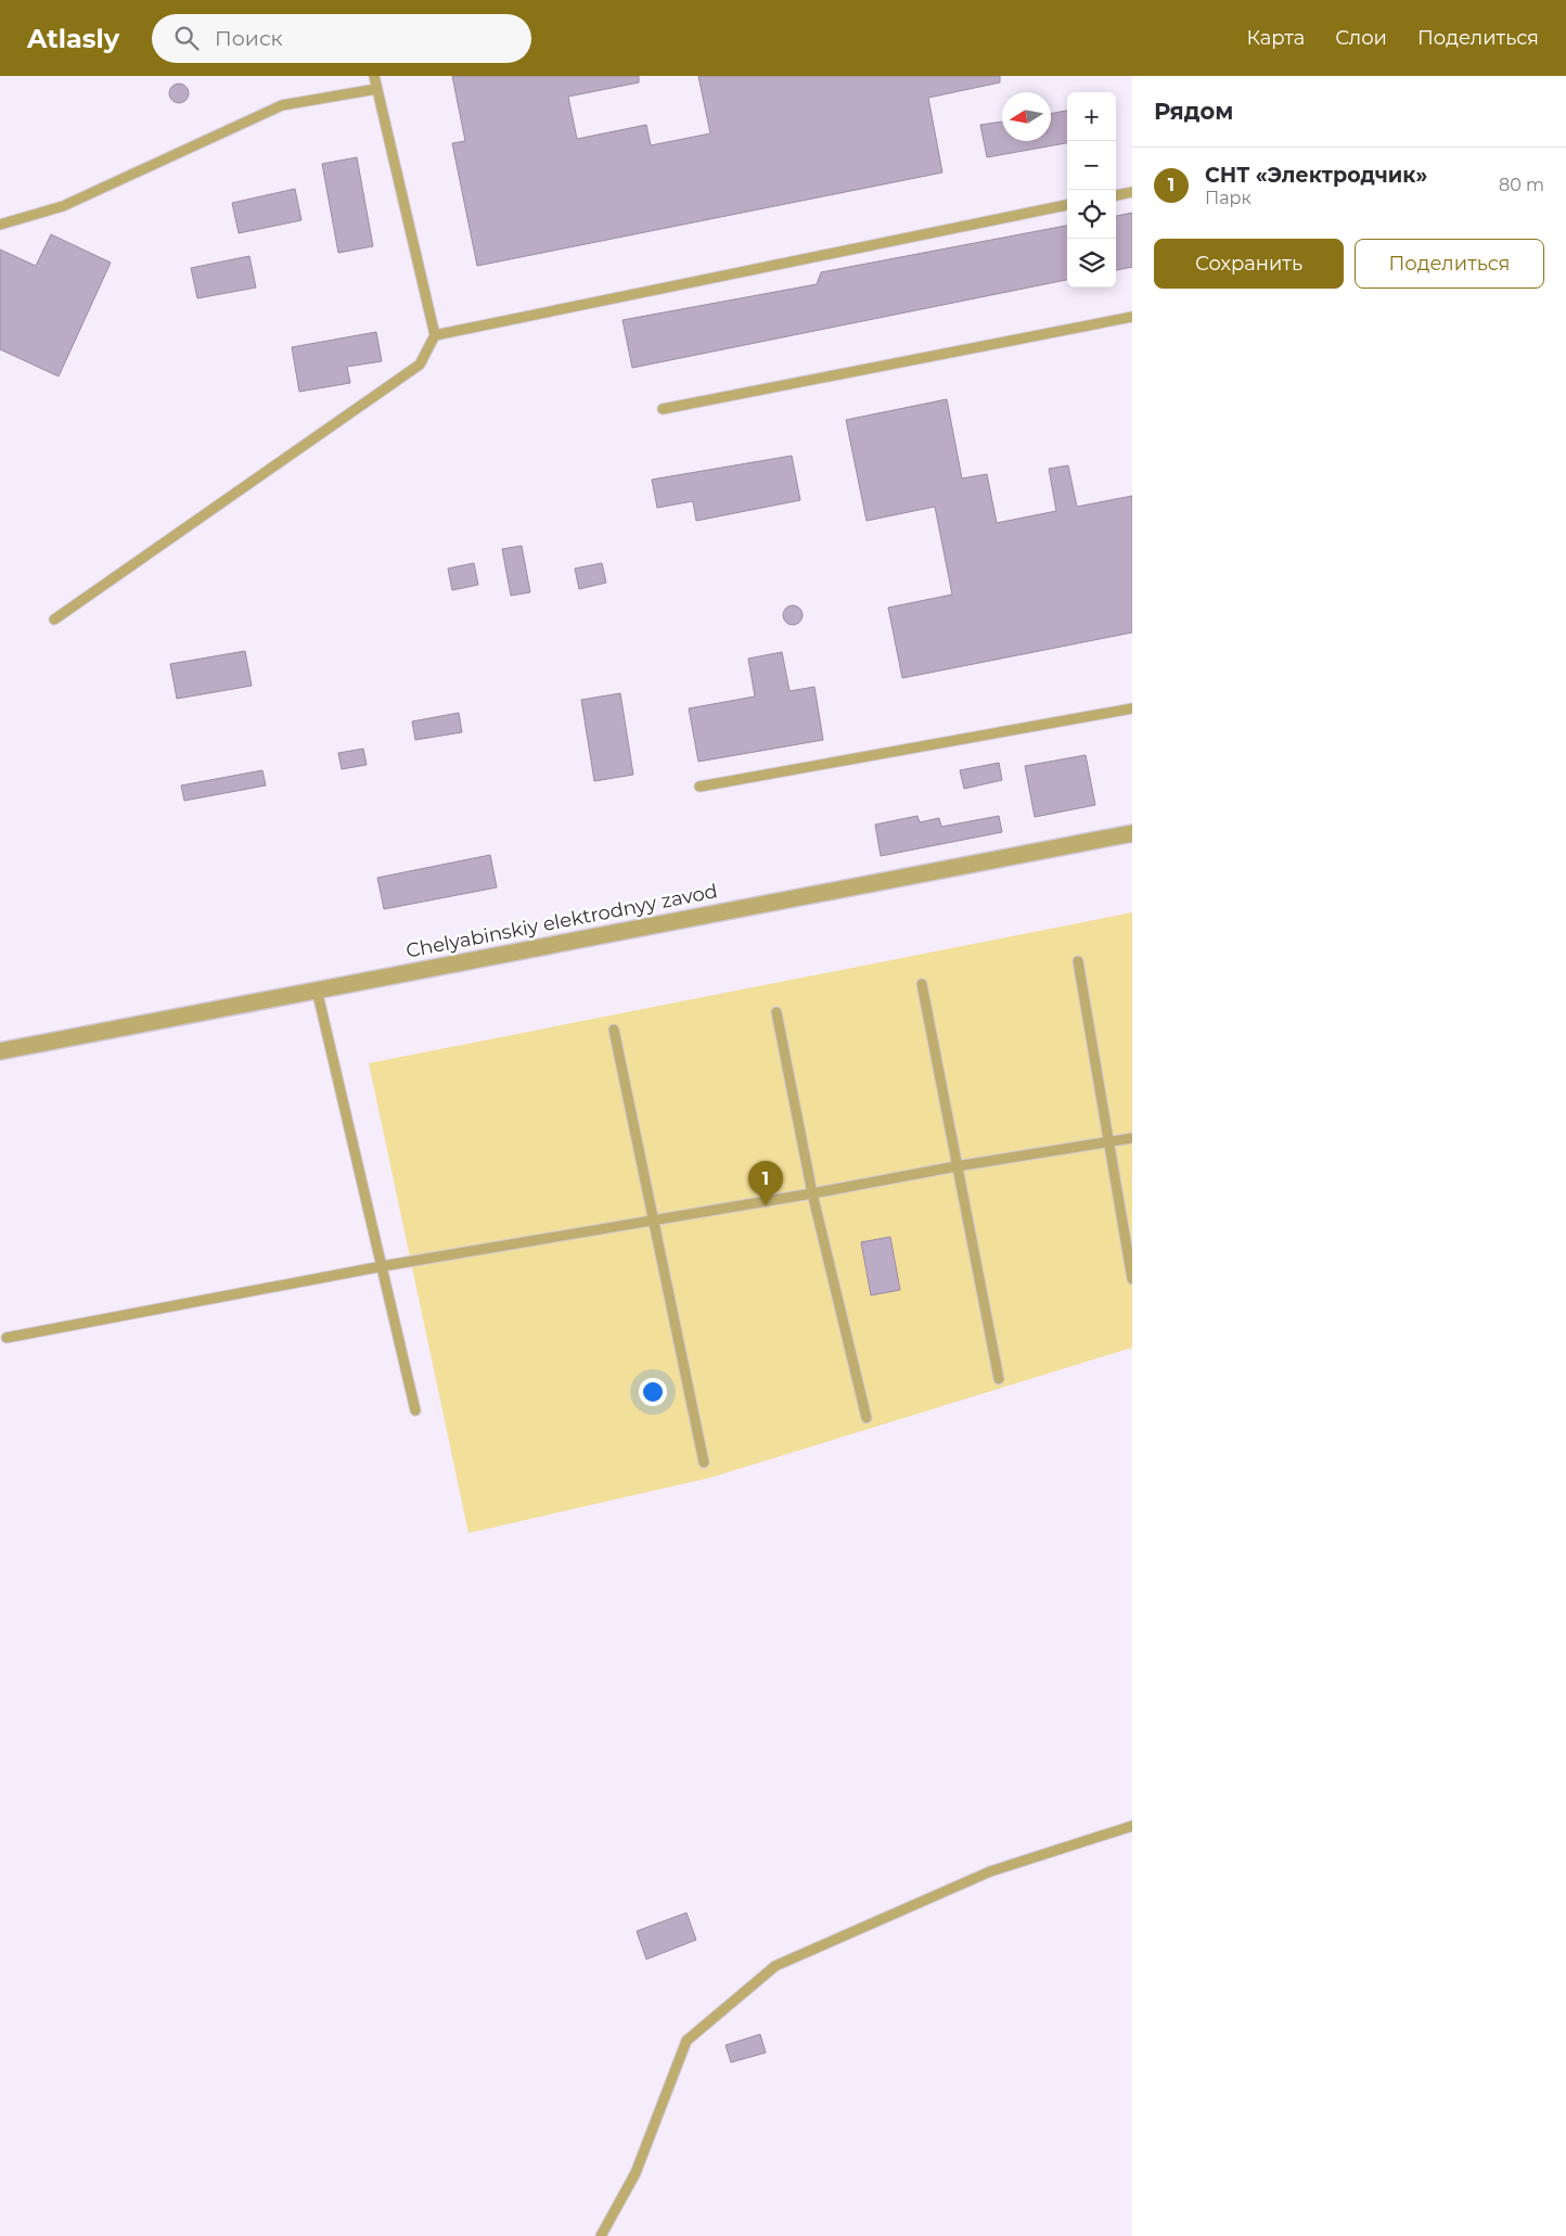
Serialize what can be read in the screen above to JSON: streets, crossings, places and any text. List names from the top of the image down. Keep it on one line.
{"streets":{"street":["Chelyabinskiy elektrodnyy zavod"]},"north":"left","page":{"header":"Atlasly","search":"Поиск","nav":["Карта","Слои","Поделиться"],"heading":"Рядом","map_buttons":["+","−"],"list":[{"mark":"1","name":"СНТ «Электродчик»","note":"Парк","value":"80 m"}],"buttons":["Сохранить","Поделиться"],"pins":"1"}}
